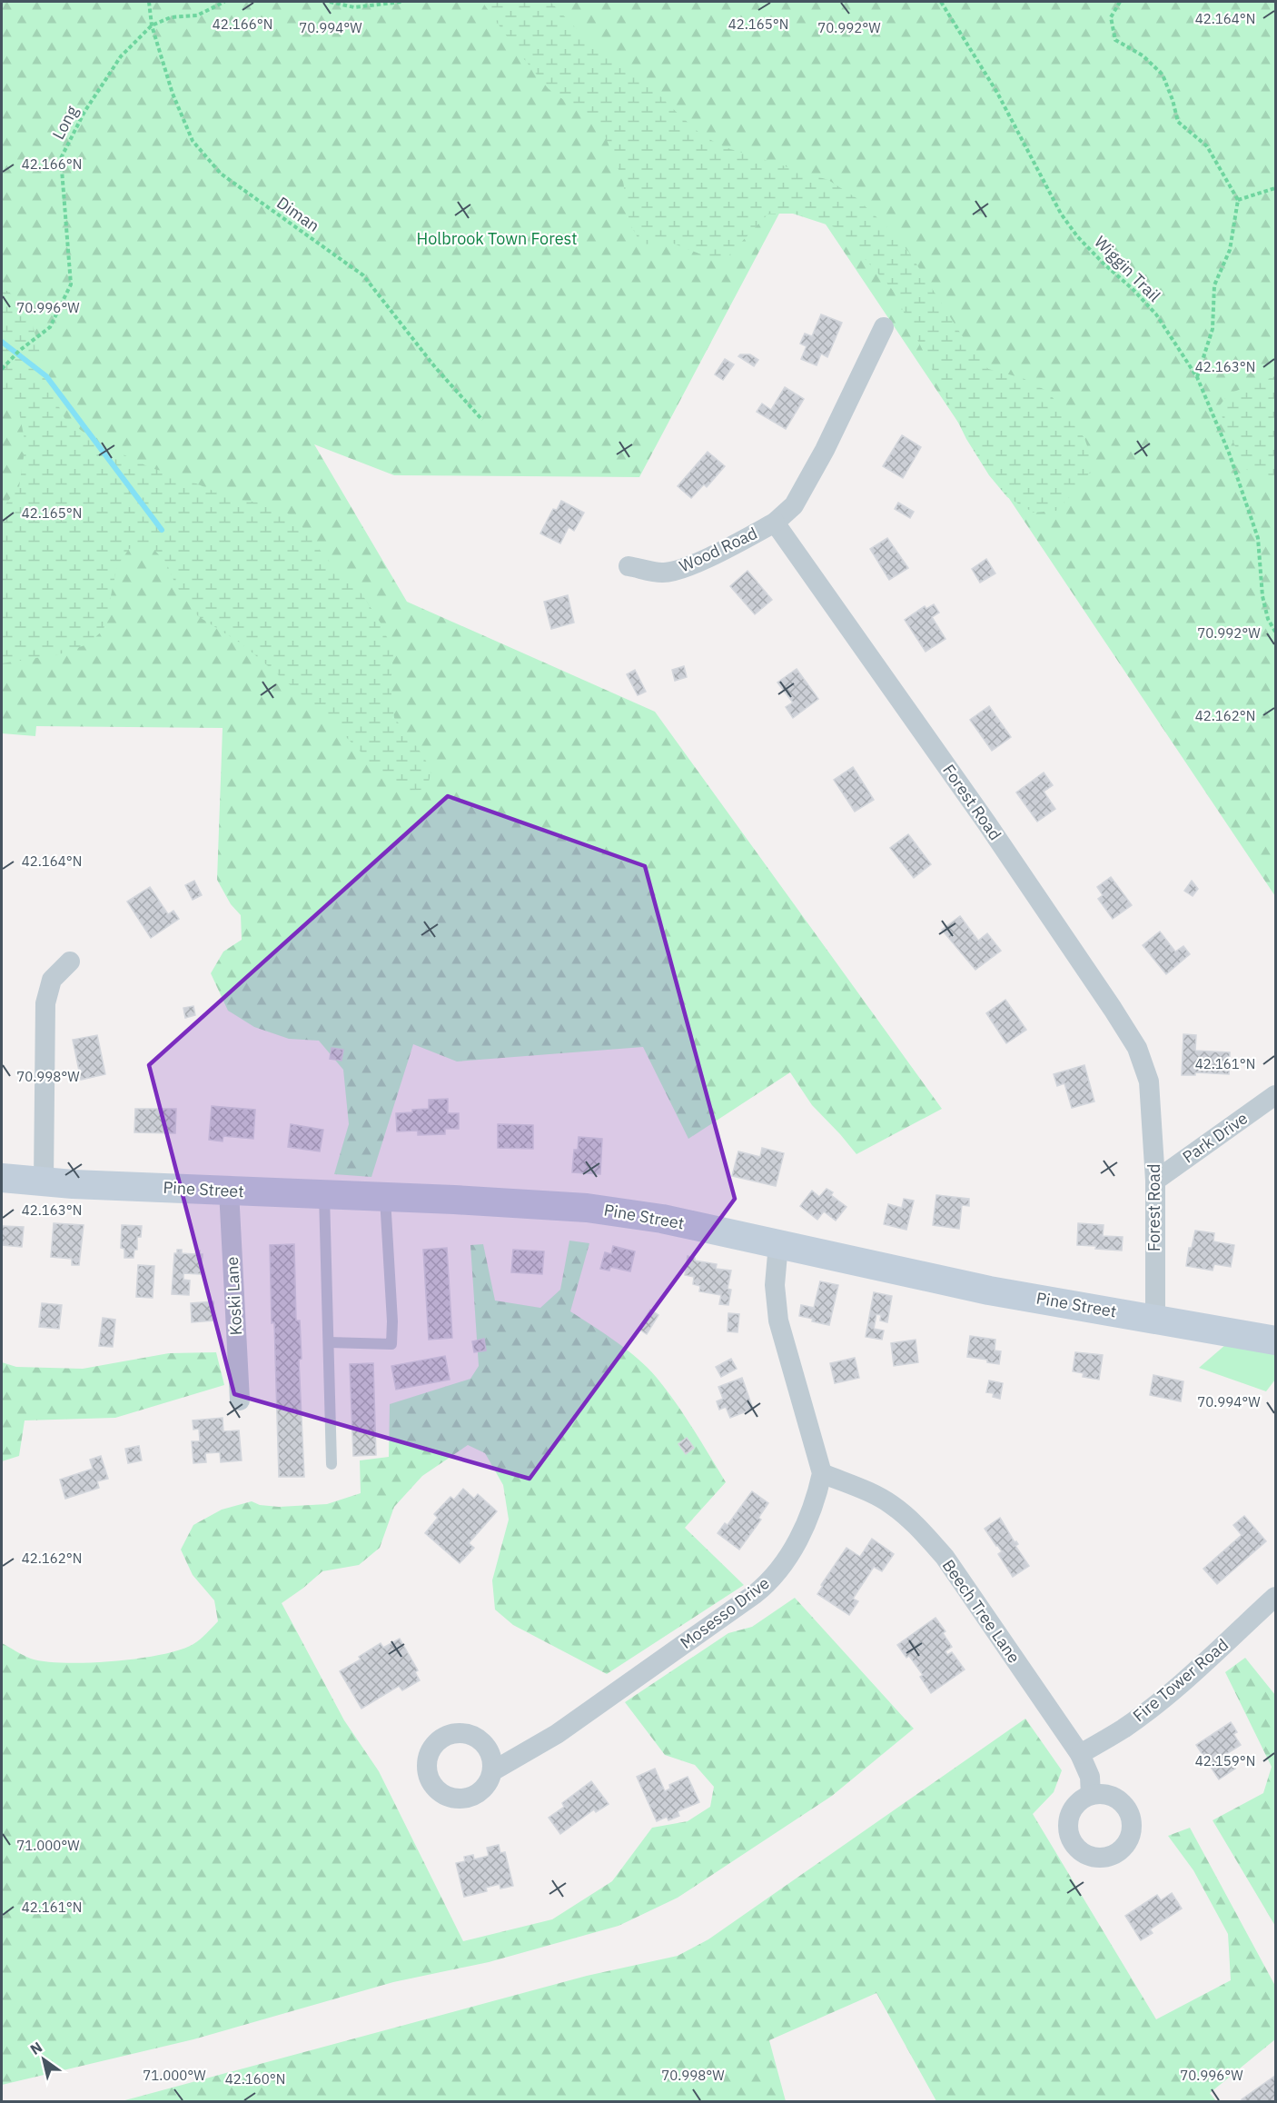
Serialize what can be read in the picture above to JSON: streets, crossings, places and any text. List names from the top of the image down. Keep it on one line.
{"streets":{"main road":["Pine Street"],"street":["Wood Road","Forest Road","Park Drive","Koski Lane","Beech Tree Lane","Mosesso Drive","Fire Tower Road"],"path":["Long","Diman","Wiggin Trail"]},"crossings":[["Long","Diman"],["Wood Road","Forest Road"],["Forest Road","Park Drive"],["Forest Road","Pine Street"],["Pine Street","Koski Lane"],["Beech Tree Lane","Mosesso Drive"],["Beech Tree Lane","Fire Tower Road"]],"parks":["Holbrook Town Forest"],"north":"top left","coordinates":["42.164°N","42.166°N","42.165°N","70.994°W","70.992°W","70.996°W","42.163°N","42.162°N","42.161°N","70.998°W","42.159°N","71.000°W","42.160°N"]}
